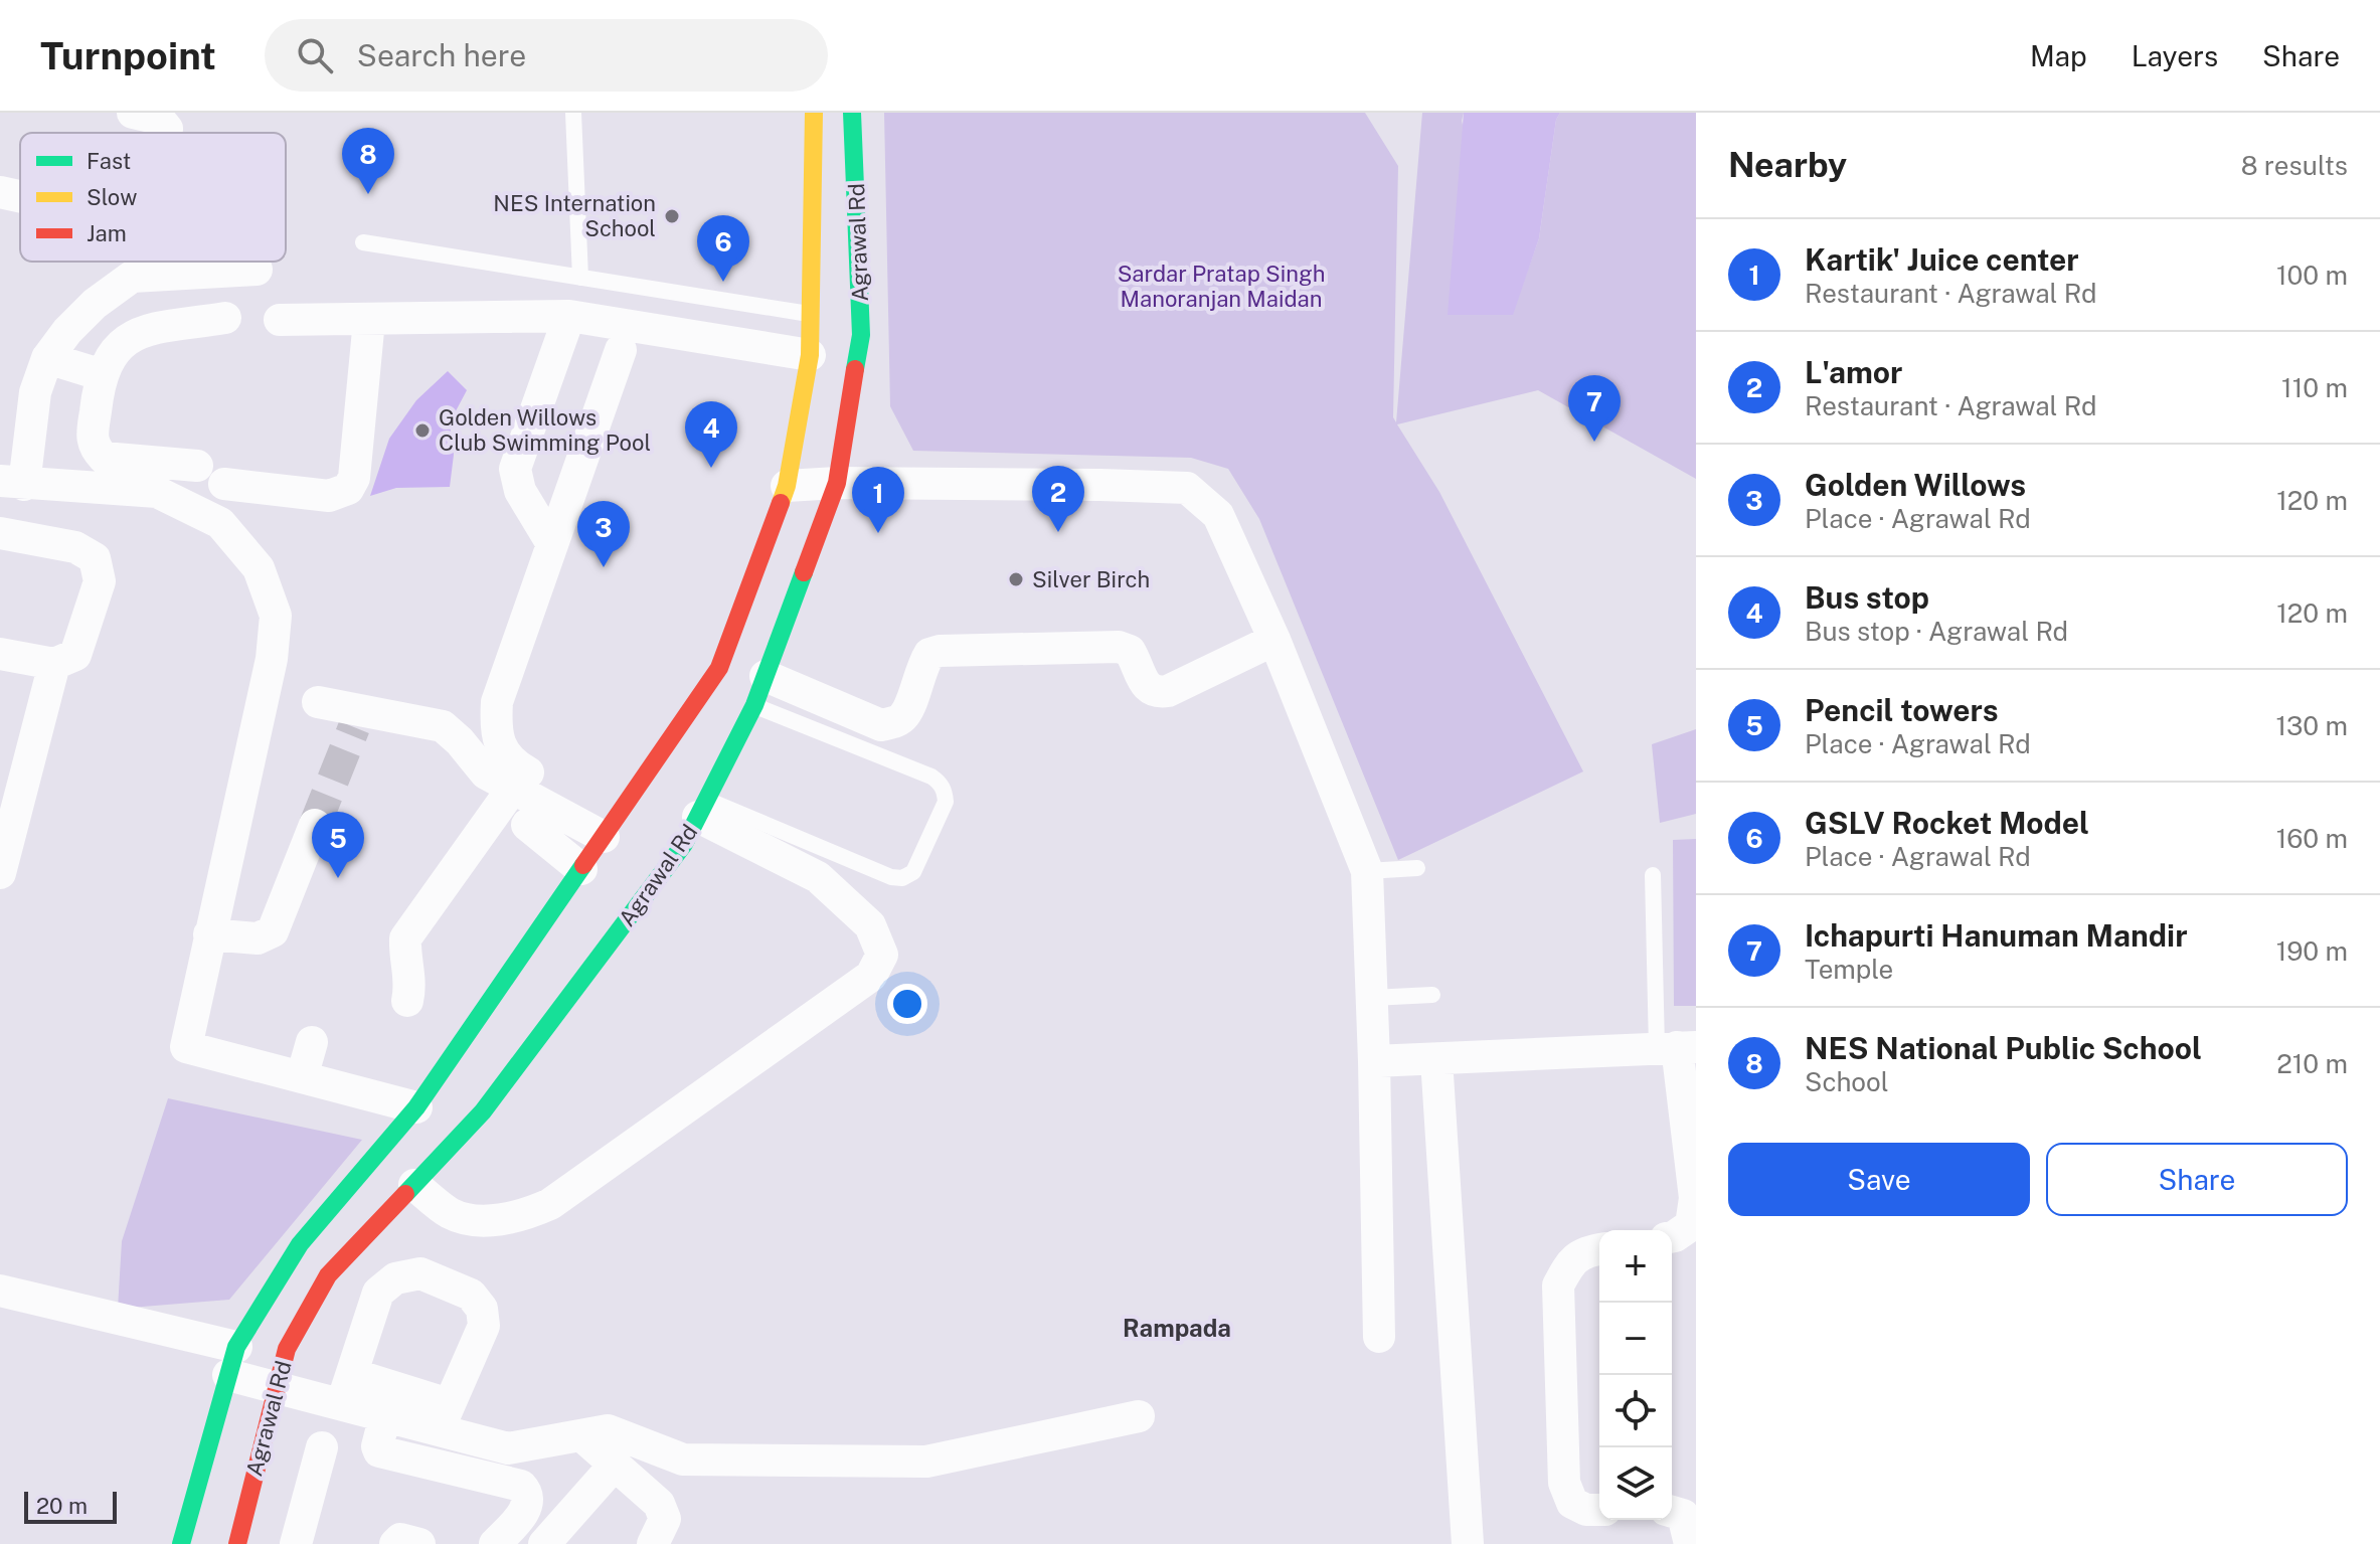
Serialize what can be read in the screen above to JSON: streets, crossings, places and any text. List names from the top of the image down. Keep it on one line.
{"streets":{"street":["Agrawal Rd"]},"districts":["Rampada"],"parks":["Sardar Pratap Singh Manoranjan Maidan"],"places":["NES Internation School","Golden Willows Club Swimming Pool","Silver Birch"],"legend":["Fast","Slow","Jam"],"scale_bar":"20 m","page":{"header":"Turnpoint","search":"Search here","nav":["Map","Layers","Share"],"heading":["Nearby","8 results"],"pins":["8","6","7","4","2","1","3","5"],"list":[{"mark":"1","name":"Kartik' Juice center","note":"Restaurant · Agrawal Rd","value":"100 m"},{"mark":"2","name":"L'amor","note":"Restaurant · Agrawal Rd","value":"110 m"},{"mark":"3","name":"Golden Willows","note":"Place · Agrawal Rd","value":"120 m"},{"mark":"4","name":"Bus stop","note":"Bus stop · Agrawal Rd","value":"120 m"},{"mark":"5","name":"Pencil towers","note":"Place · Agrawal Rd","value":"130 m"},{"mark":"6","name":"GSLV Rocket Model","note":"Place · Agrawal Rd","value":"160 m"},{"mark":"7","name":"Ichapurti Hanuman Mandir","note":"Temple","value":"190 m"},{"mark":"8","name":"NES National Public School","note":"School","value":"210 m"}],"buttons":["Save","Share"],"map_buttons":["+","−"],"scale":"20 m"}}
